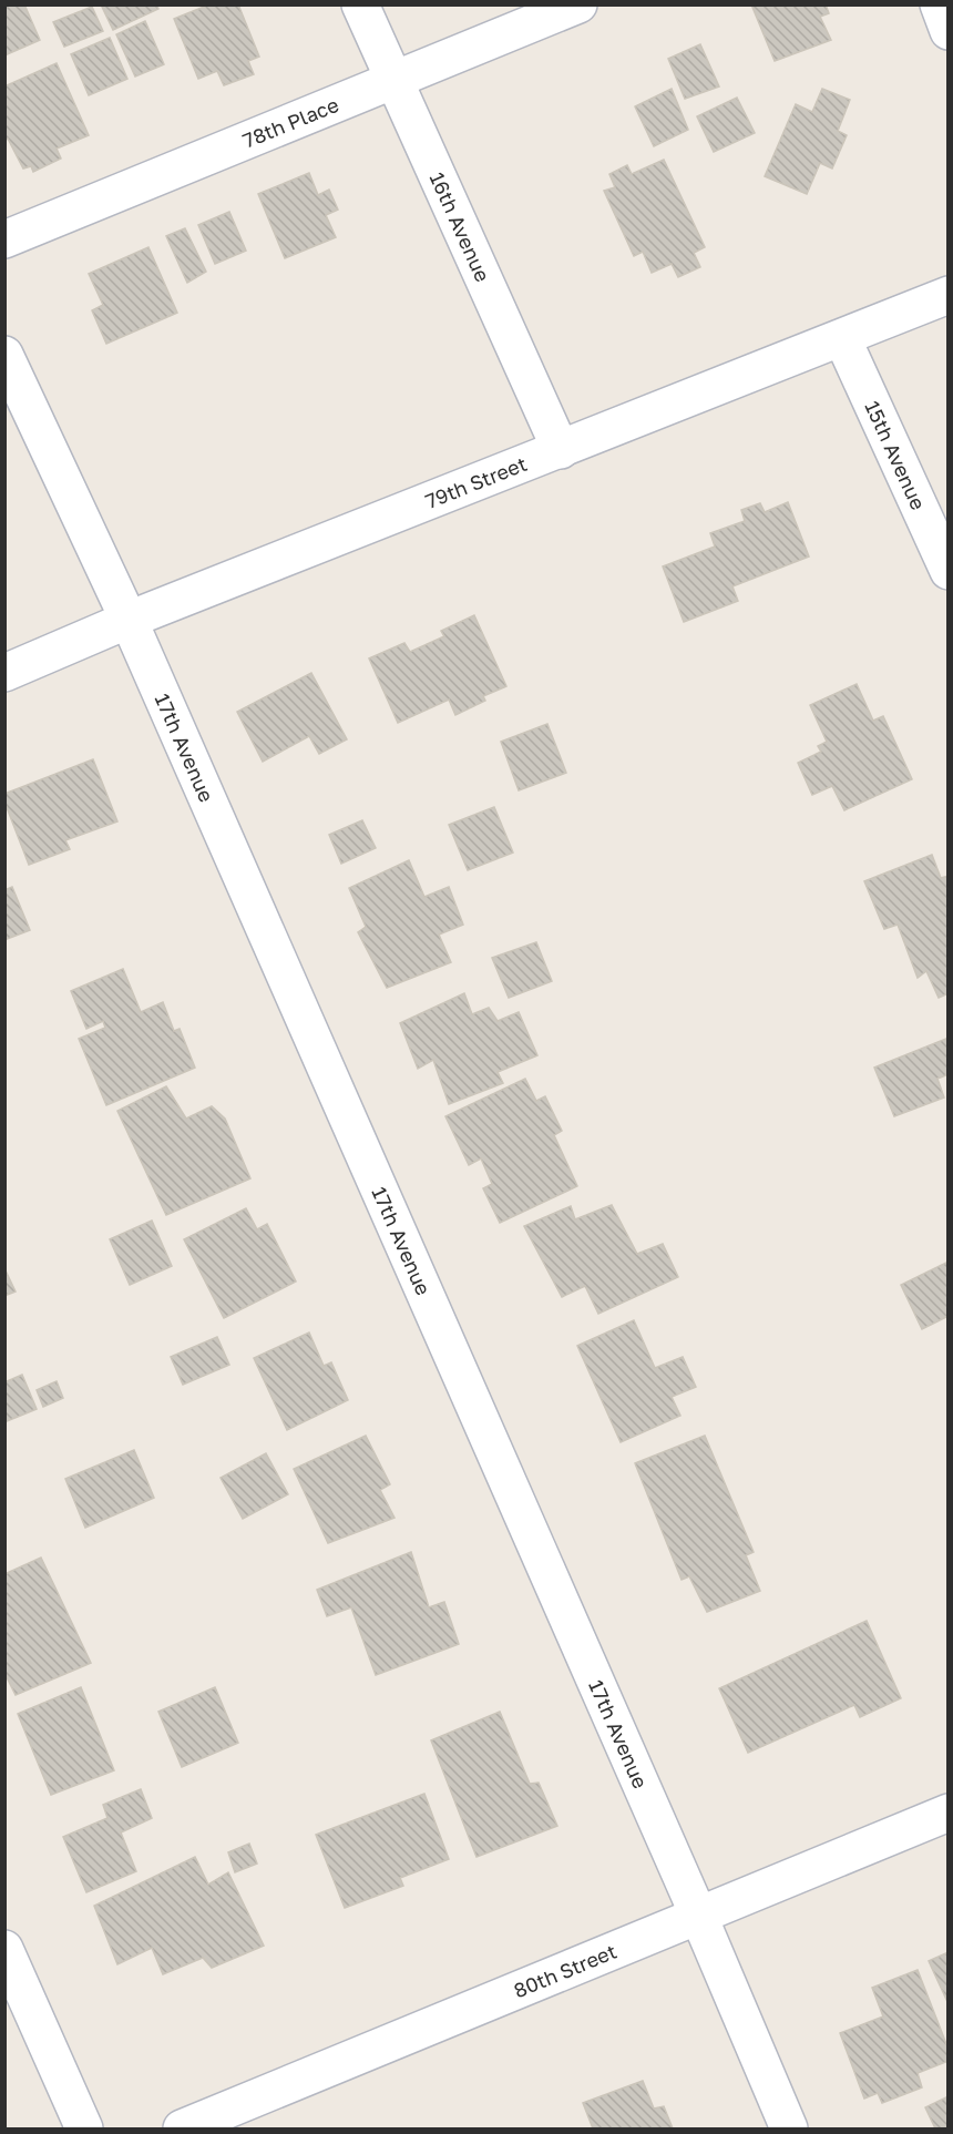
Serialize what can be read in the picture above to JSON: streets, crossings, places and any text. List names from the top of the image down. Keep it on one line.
{"streets":{"street":["78th Place","16th Avenue","15th Avenue","79th Street","17th Avenue","80th Street"]},"crossings":[["78th Place","16th Avenue"],["16th Avenue","79th Street"],["15th Avenue","79th Street"],["79th Street","17th Avenue"],["17th Avenue","80th Street"]]}
